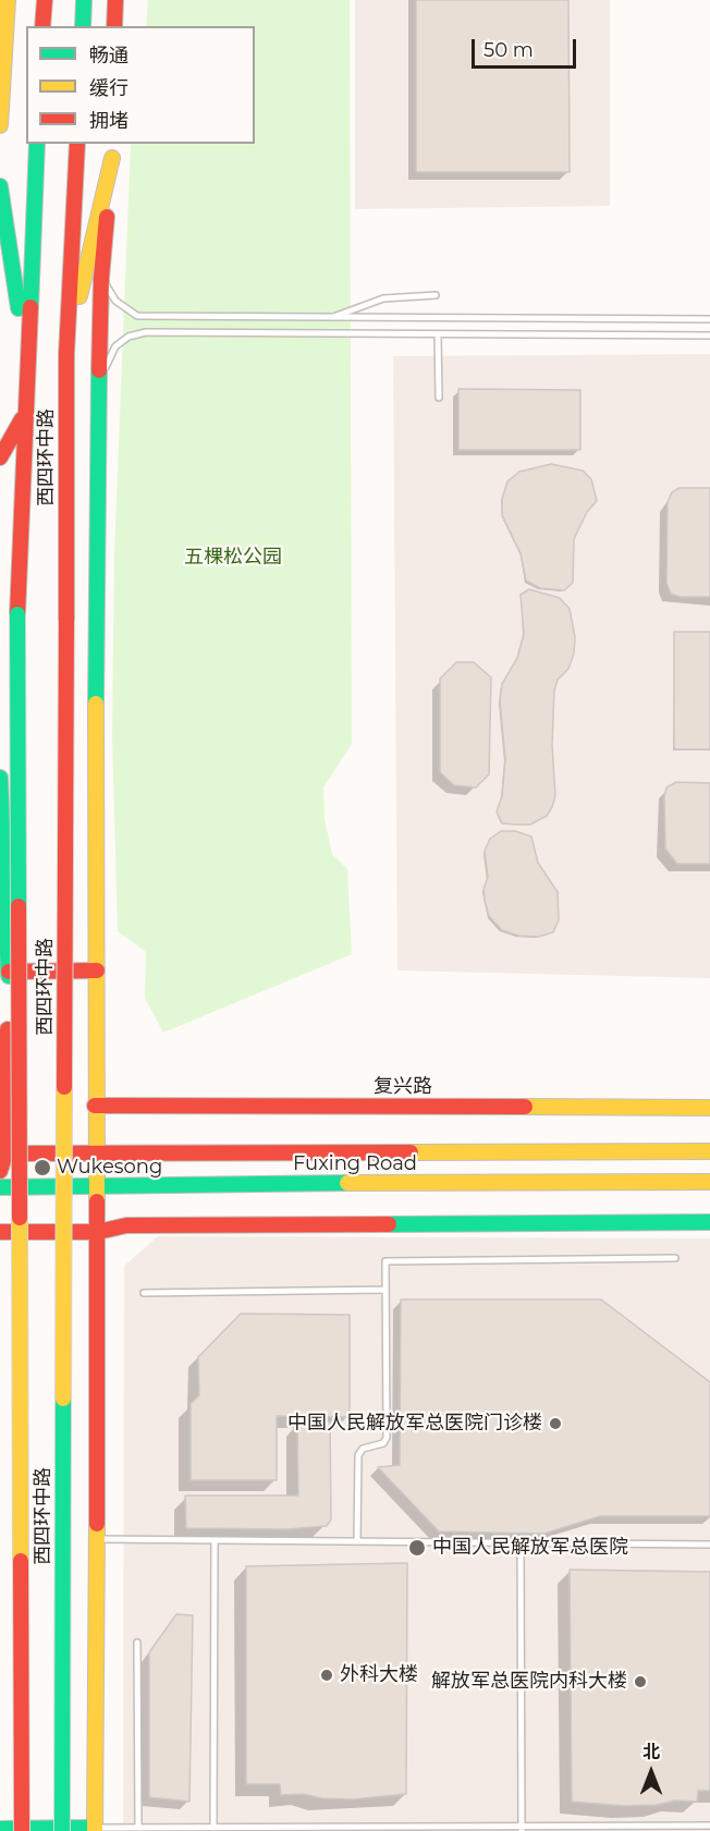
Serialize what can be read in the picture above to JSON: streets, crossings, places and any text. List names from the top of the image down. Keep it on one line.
{"streets":{"main road":["西四环中路","复兴路","Fuxing Road"]},"parks":["五棵松公园"],"places":["Wukesong","中国人民解放军总医院门诊楼","中国人民解放军总医院","外科大楼","解放军总医院内科大楼"],"legend":["畅通","缓行","拥堵"],"scale_bar":"50 m","north":"top"}
